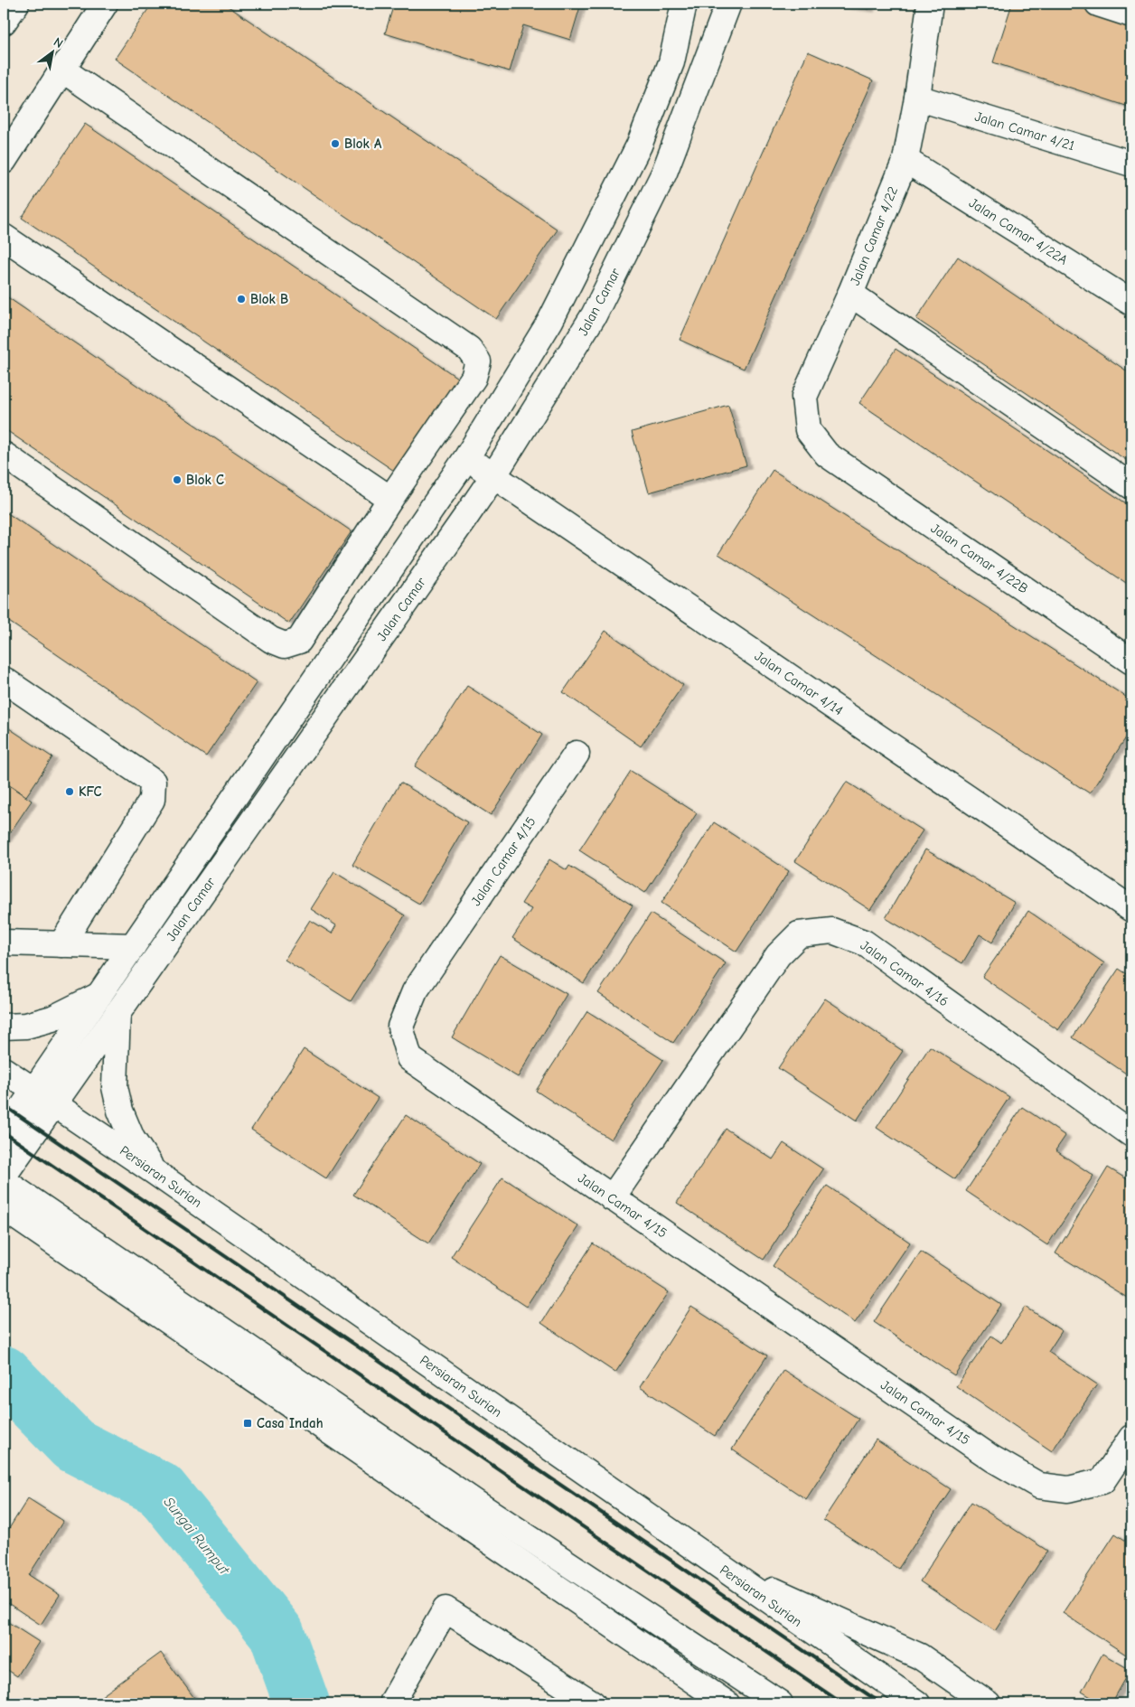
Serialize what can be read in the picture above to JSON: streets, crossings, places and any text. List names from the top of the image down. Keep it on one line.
{"streets":{"street":["Jalan Camar 4/21","Jalan Camar 4/22A","Jalan Camar 4/22","Jalan Camar","Jalan Camar 4/22B","Jalan Camar 4/14","Jalan Camar 4/15","Jalan Camar 4/16","Persiaran Surian"]},"crossings":[["Jalan Camar 4/21","Jalan Camar 4/22"],["Jalan Camar 4/22A","Jalan Camar 4/22"],["Jalan Camar 4/22","Jalan Camar 4/22B"],["Jalan Camar","Jalan Camar 4/14"],["Jalan Camar","Persiaran Surian"],["Jalan Camar 4/15","Jalan Camar 4/16"]],"water":["Sungai Rumput"],"places":{"other":["Blok A","Blok B","Blok C","KFC"],"transit":["Casa Indah"]},"north":"top right"}
